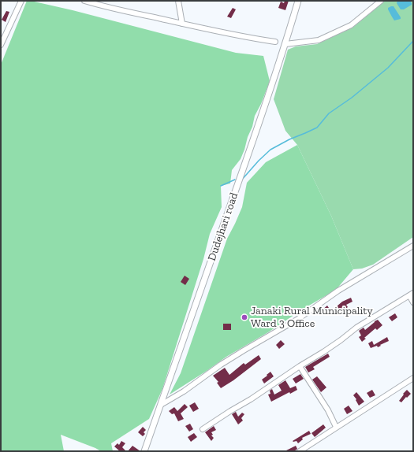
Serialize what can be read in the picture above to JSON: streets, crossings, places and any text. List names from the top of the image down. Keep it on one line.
{"streets":{"street":["Dudejhari road"]},"places":["Janaki Rural Municipality Ward 3 Office"]}
